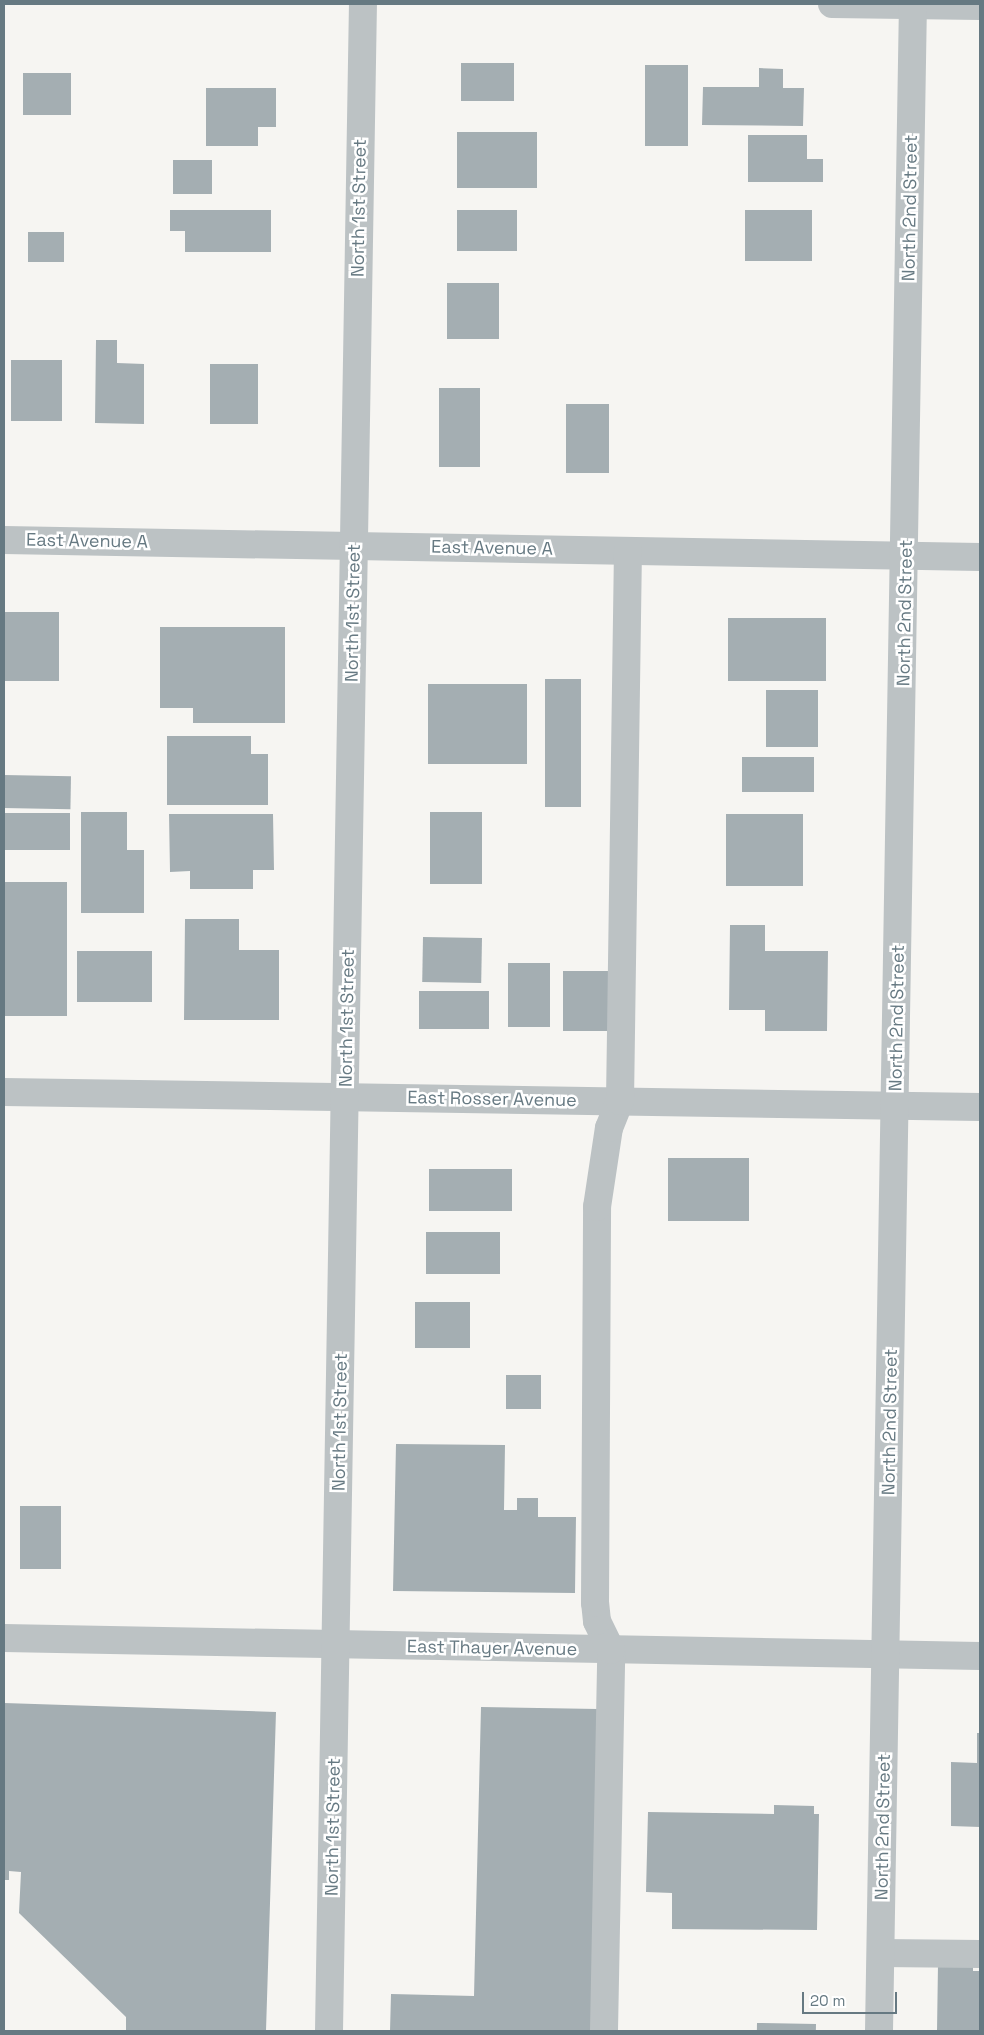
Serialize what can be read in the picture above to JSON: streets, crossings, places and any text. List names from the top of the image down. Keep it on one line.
{"streets":{"street":["North 1st Street","North 2nd Street","East Avenue A","East Rosser Avenue","East Thayer Avenue"]},"crossings":[["North 1st Street","East Avenue A"],["North 1st Street","East Rosser Avenue"],["North 1st Street","East Thayer Avenue"],["North 2nd Street","East Avenue A"],["North 2nd Street","East Rosser Avenue"],["North 2nd Street","East Thayer Avenue"]],"scale_bar":"20 m"}
